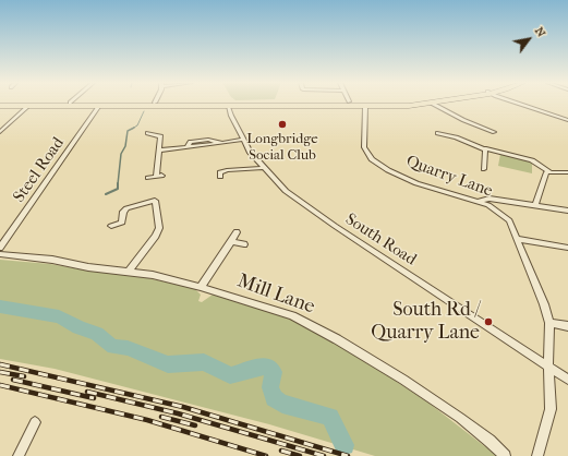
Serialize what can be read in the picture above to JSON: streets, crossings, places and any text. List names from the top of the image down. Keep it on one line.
{"streets":{"street":["Steel Road","Quarry Lane","South Road","Mill Lane"]},"crossings":[["Quarry Lane","South Road"]],"places":["Longbridge Social Club","South Rd / Quarry Lane"],"north":"top right"}
